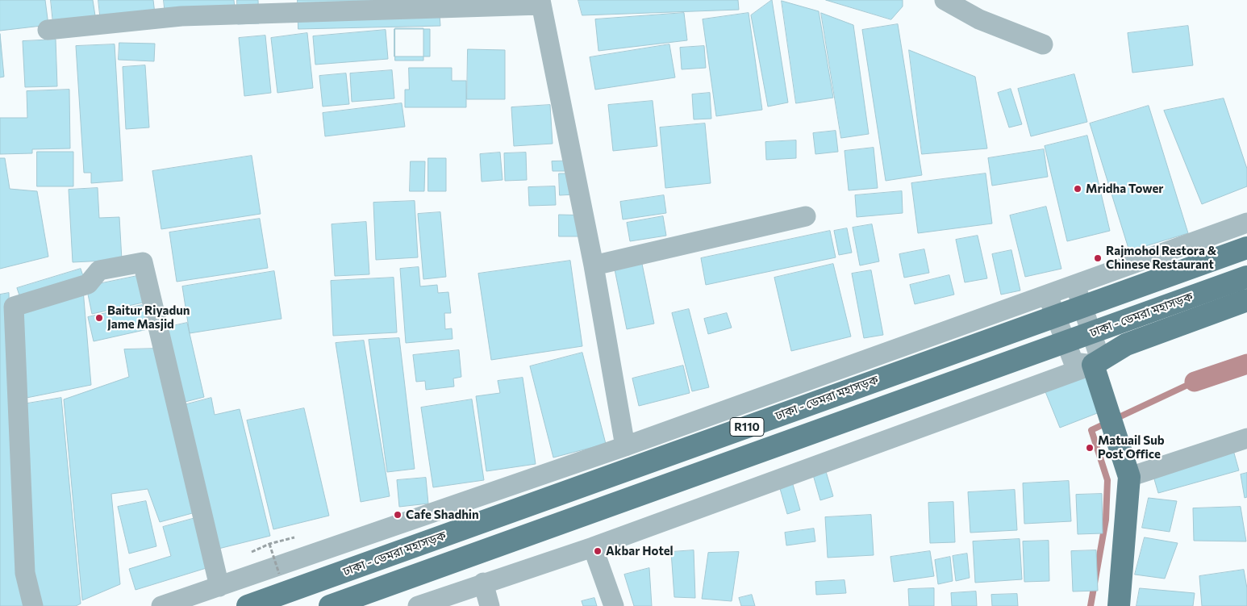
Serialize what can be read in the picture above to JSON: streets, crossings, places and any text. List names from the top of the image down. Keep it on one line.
{"streets":{"main road":["ঢাকা - ডেমরা মহাসড়ক","R110"]},"places":["Mridha Tower","Rajmohol Restora & Chinese Restaurant","Baitur Riyadun Jame Masjid","Matuail Sub Post Office","Cafe Shadhin","Akbar Hotel"]}
